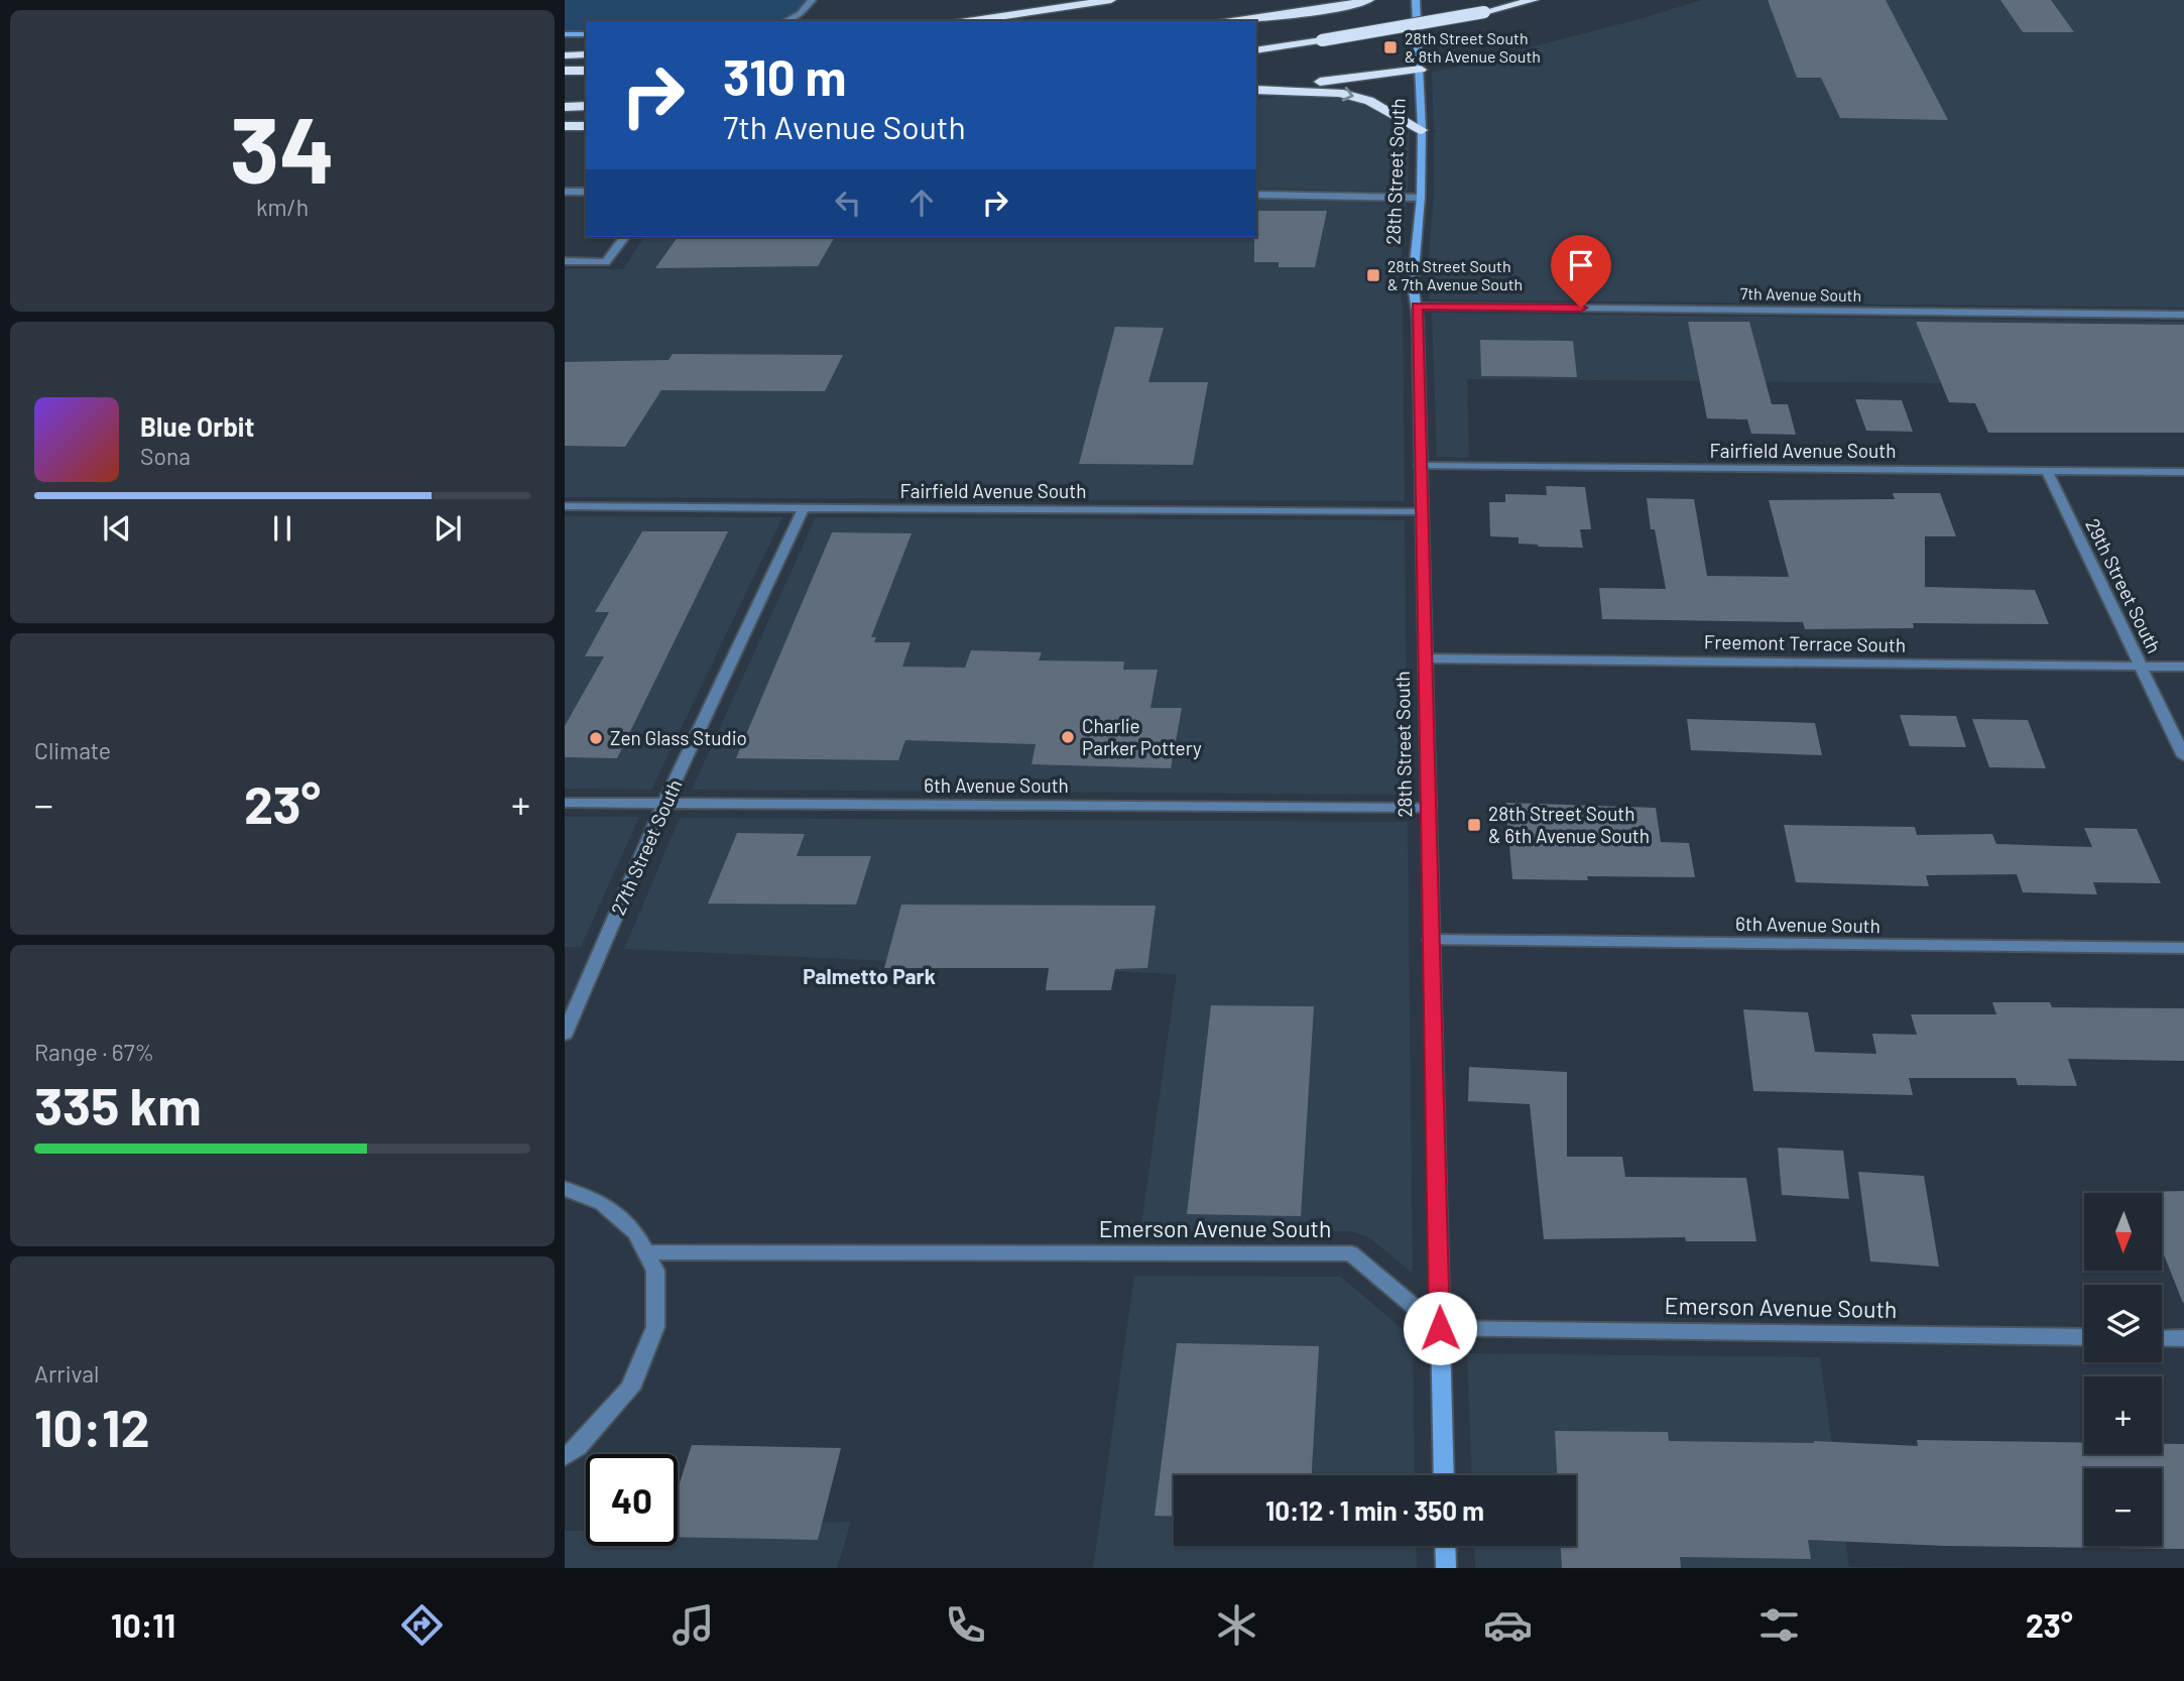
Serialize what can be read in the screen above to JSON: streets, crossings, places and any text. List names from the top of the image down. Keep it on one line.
{"streets":{"street":["28th Street South","7th Avenue South","Fairfield Avenue South","29th Street South","Freemont Terrace South","6th Avenue South","27th Street South","Emerson Avenue South"]},"crossings":[["28th Street South","7th Avenue South"],["28th Street South","Fairfield Avenue South"],["28th Street South","Freemont Terrace South"],["28th Street South","6th Avenue South"],["28th Street South","Emerson Avenue South"],["Fairfield Avenue South","29th Street South"],["Fairfield Avenue South","27th Street South"],["29th Street South","Freemont Terrace South"],["6th Avenue South","27th Street South"]],"districts":["Palmetto Park"],"places":{"transit":["28th Street South & 8th Avenue South","28th Street South & 7th Avenue South","28th Street South & 6th Avenue South"],"other":["Charlie Parker Pottery","Zen Glass Studio"]},"north":"bottom","page":{"tile":[["34","km/h"],"Climate",["Range · 67%","335 km"],["Arrival","10:12"]],"turn":["310 m","7th Avenue South"],"song":["Blue Orbit","Sona"],"heat":["−","23°","+"],"map_buttons":["+","−"],"limit":"40","trip":"10:12 · 1 min · 350 m","tabs":["10:11","23°"]}}
